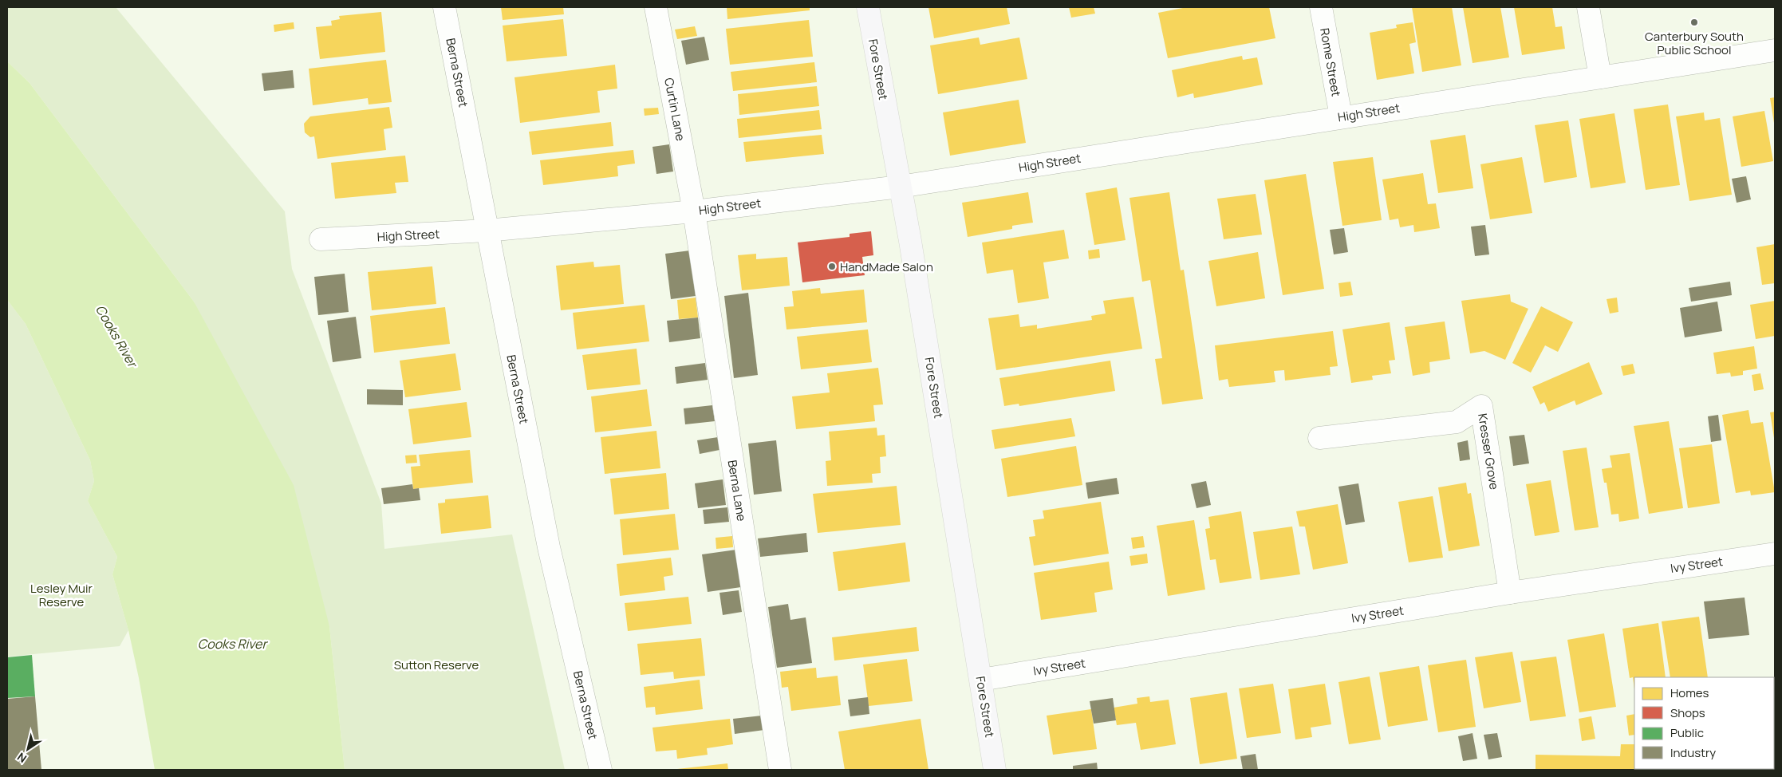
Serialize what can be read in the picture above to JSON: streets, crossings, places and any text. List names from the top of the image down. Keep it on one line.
{"streets":{"main road":["Fore Street"],"street":["Rome Street","Berna Street","Curtin Lane","High Street","Kresser Grove","Berna Lane","Ivy Street"]},"crossings":[["Rome Street","High Street"],["Fore Street","High Street"],["Fore Street","Ivy Street"],["Berna Street","High Street"],["Curtin Lane","High Street"],["Curtin Lane","Berna Lane"],["High Street","Berna Lane"],["Kresser Grove","Ivy Street"]],"water":["Cooks River"],"parks":["Lesley Muir Reserve","Sutton Reserve"],"places":["Canterbury South Public School","HandMade Salon"],"legend":["Homes","Shops","Public","Industry"],"north":"bottom left"}
